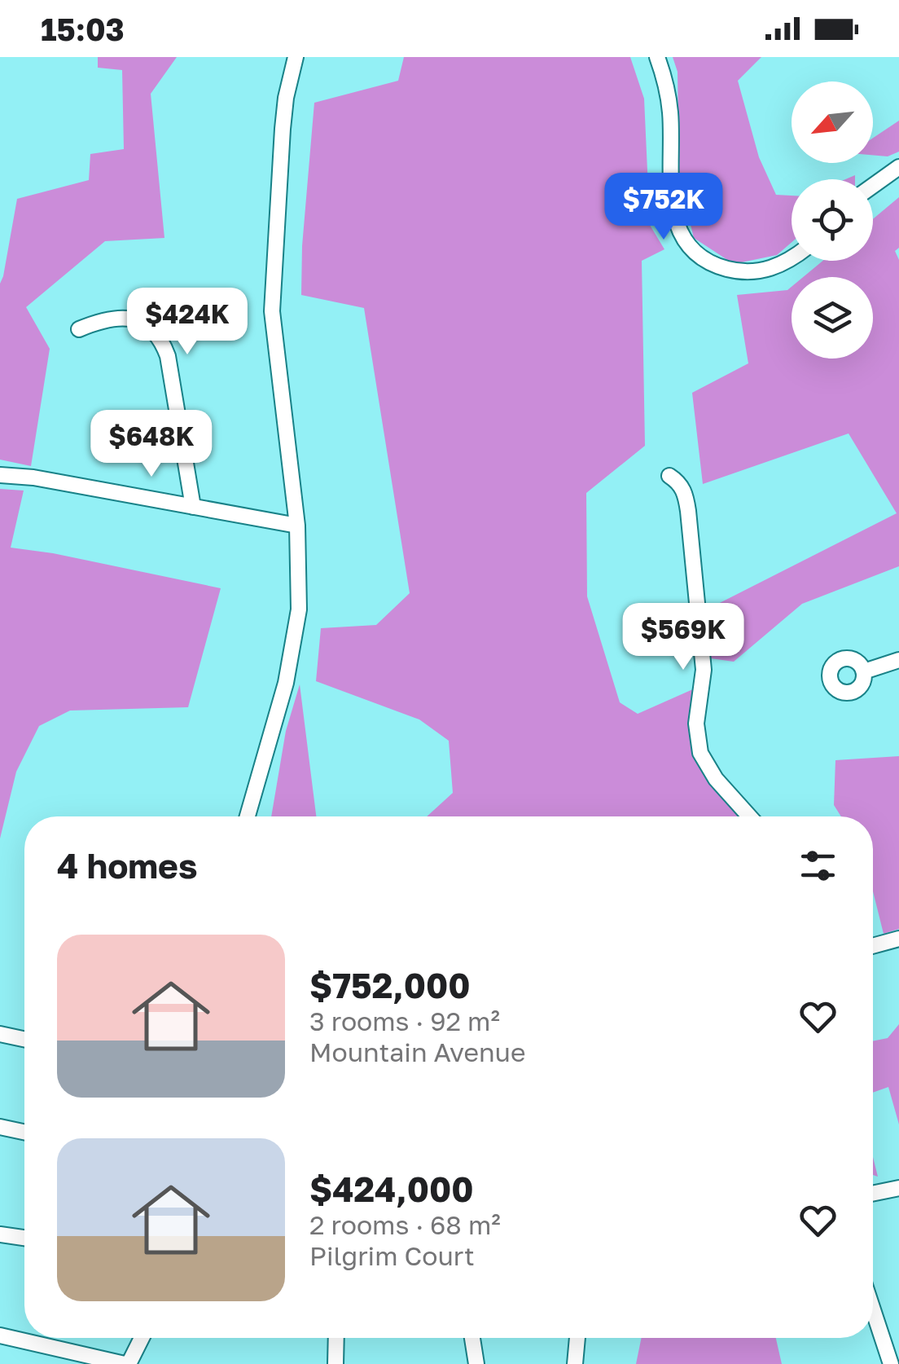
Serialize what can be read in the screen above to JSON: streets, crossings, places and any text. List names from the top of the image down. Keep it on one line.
{"north":"bottom left","page":{"status":"15:03","price":["$752K","$424K","$648K","$569K"],"heading":"4 homes","list":[{"name":"$752,000","note":"3 rooms · 92 m² · Mountain Avenue"},{"name":"$424,000","note":"2 rooms · 68 m² · Pilgrim Court"}]}}
